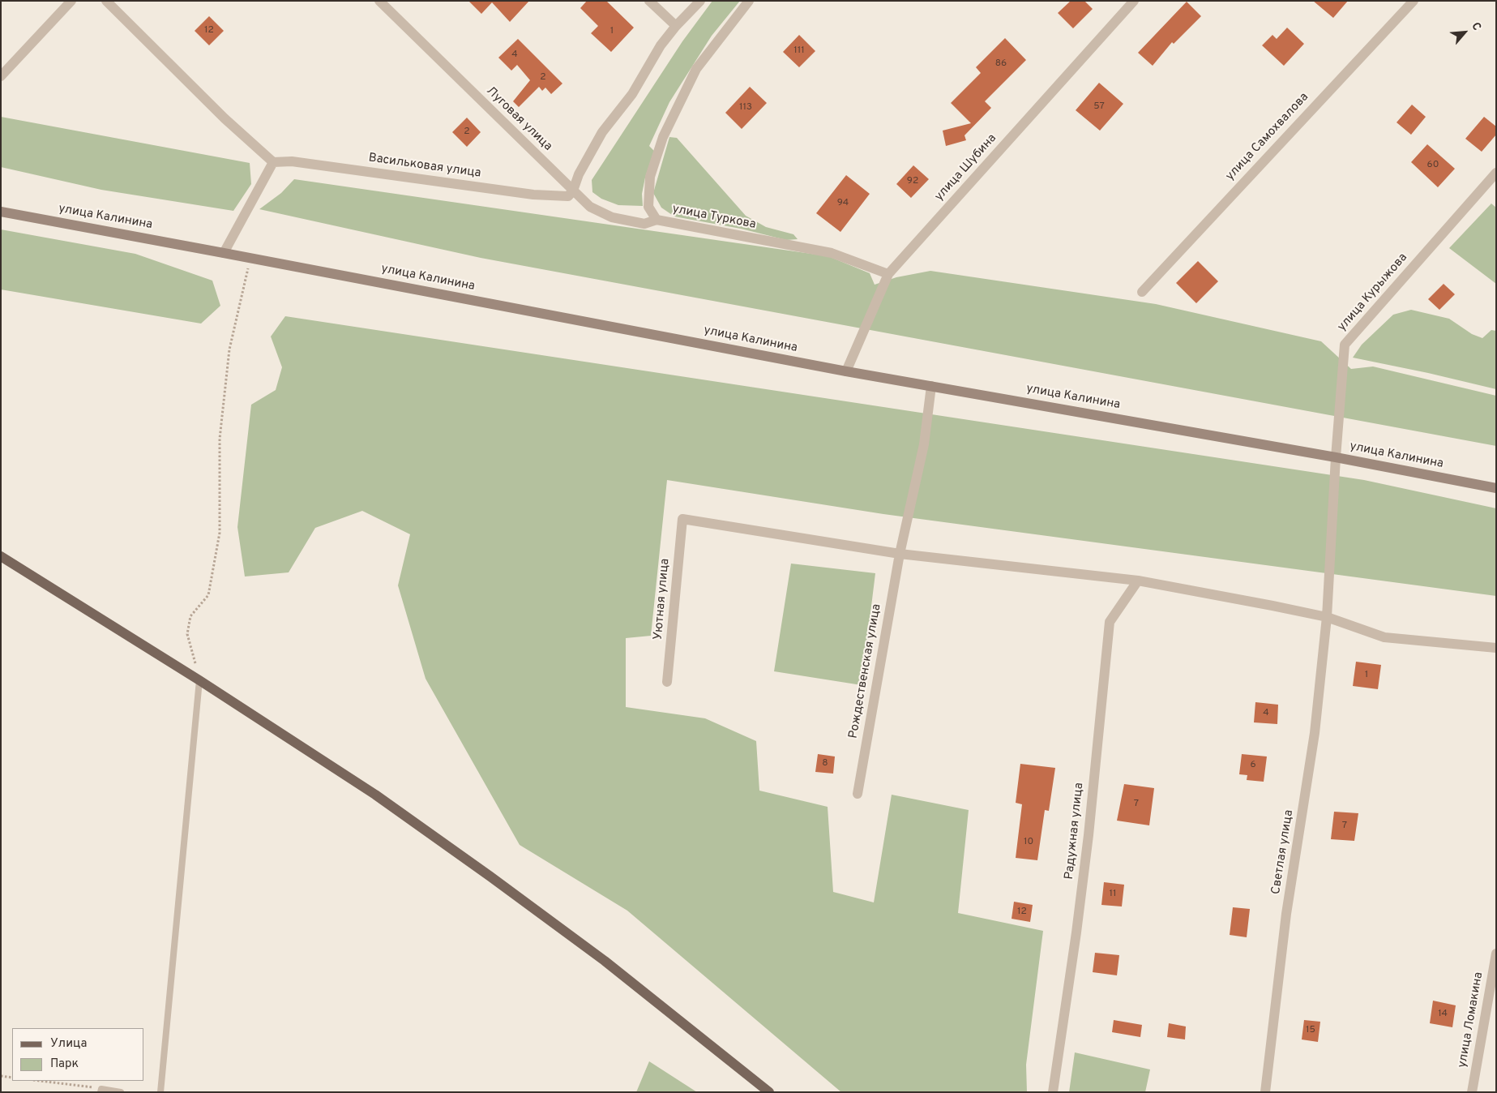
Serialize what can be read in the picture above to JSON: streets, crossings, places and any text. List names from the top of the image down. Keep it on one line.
{"streets":{"main road":["улица Калинина"],"street":["Луговая улица","улица Самохвалова","Васильковая улица","улица Шубина","улица Туркова","улица Курыжова","Уютная улица","Рождественская улица","Радужная улица","Светлая улица","улица Ломакина"]},"crossings":[["Луговая улица","Васильковая улица"],["Луговая улица","улица Туркова"],["улица Шубина","улица Калинина"],["улица Шубина","улица Туркова"],["улица Калинина","улица Курыжова"],["улица Калинина","Рождественская улица"],["улица Курыжова","Светлая улица"],["Уютная улица","Рождественская улица"]],"house_numbers":["12","1","111","4","86","2","57","113","2","60","92","94","1","4","8","6","7","7","10","11","12","14","15"],"legend":["Улица","Парк"],"north":"top right"}
